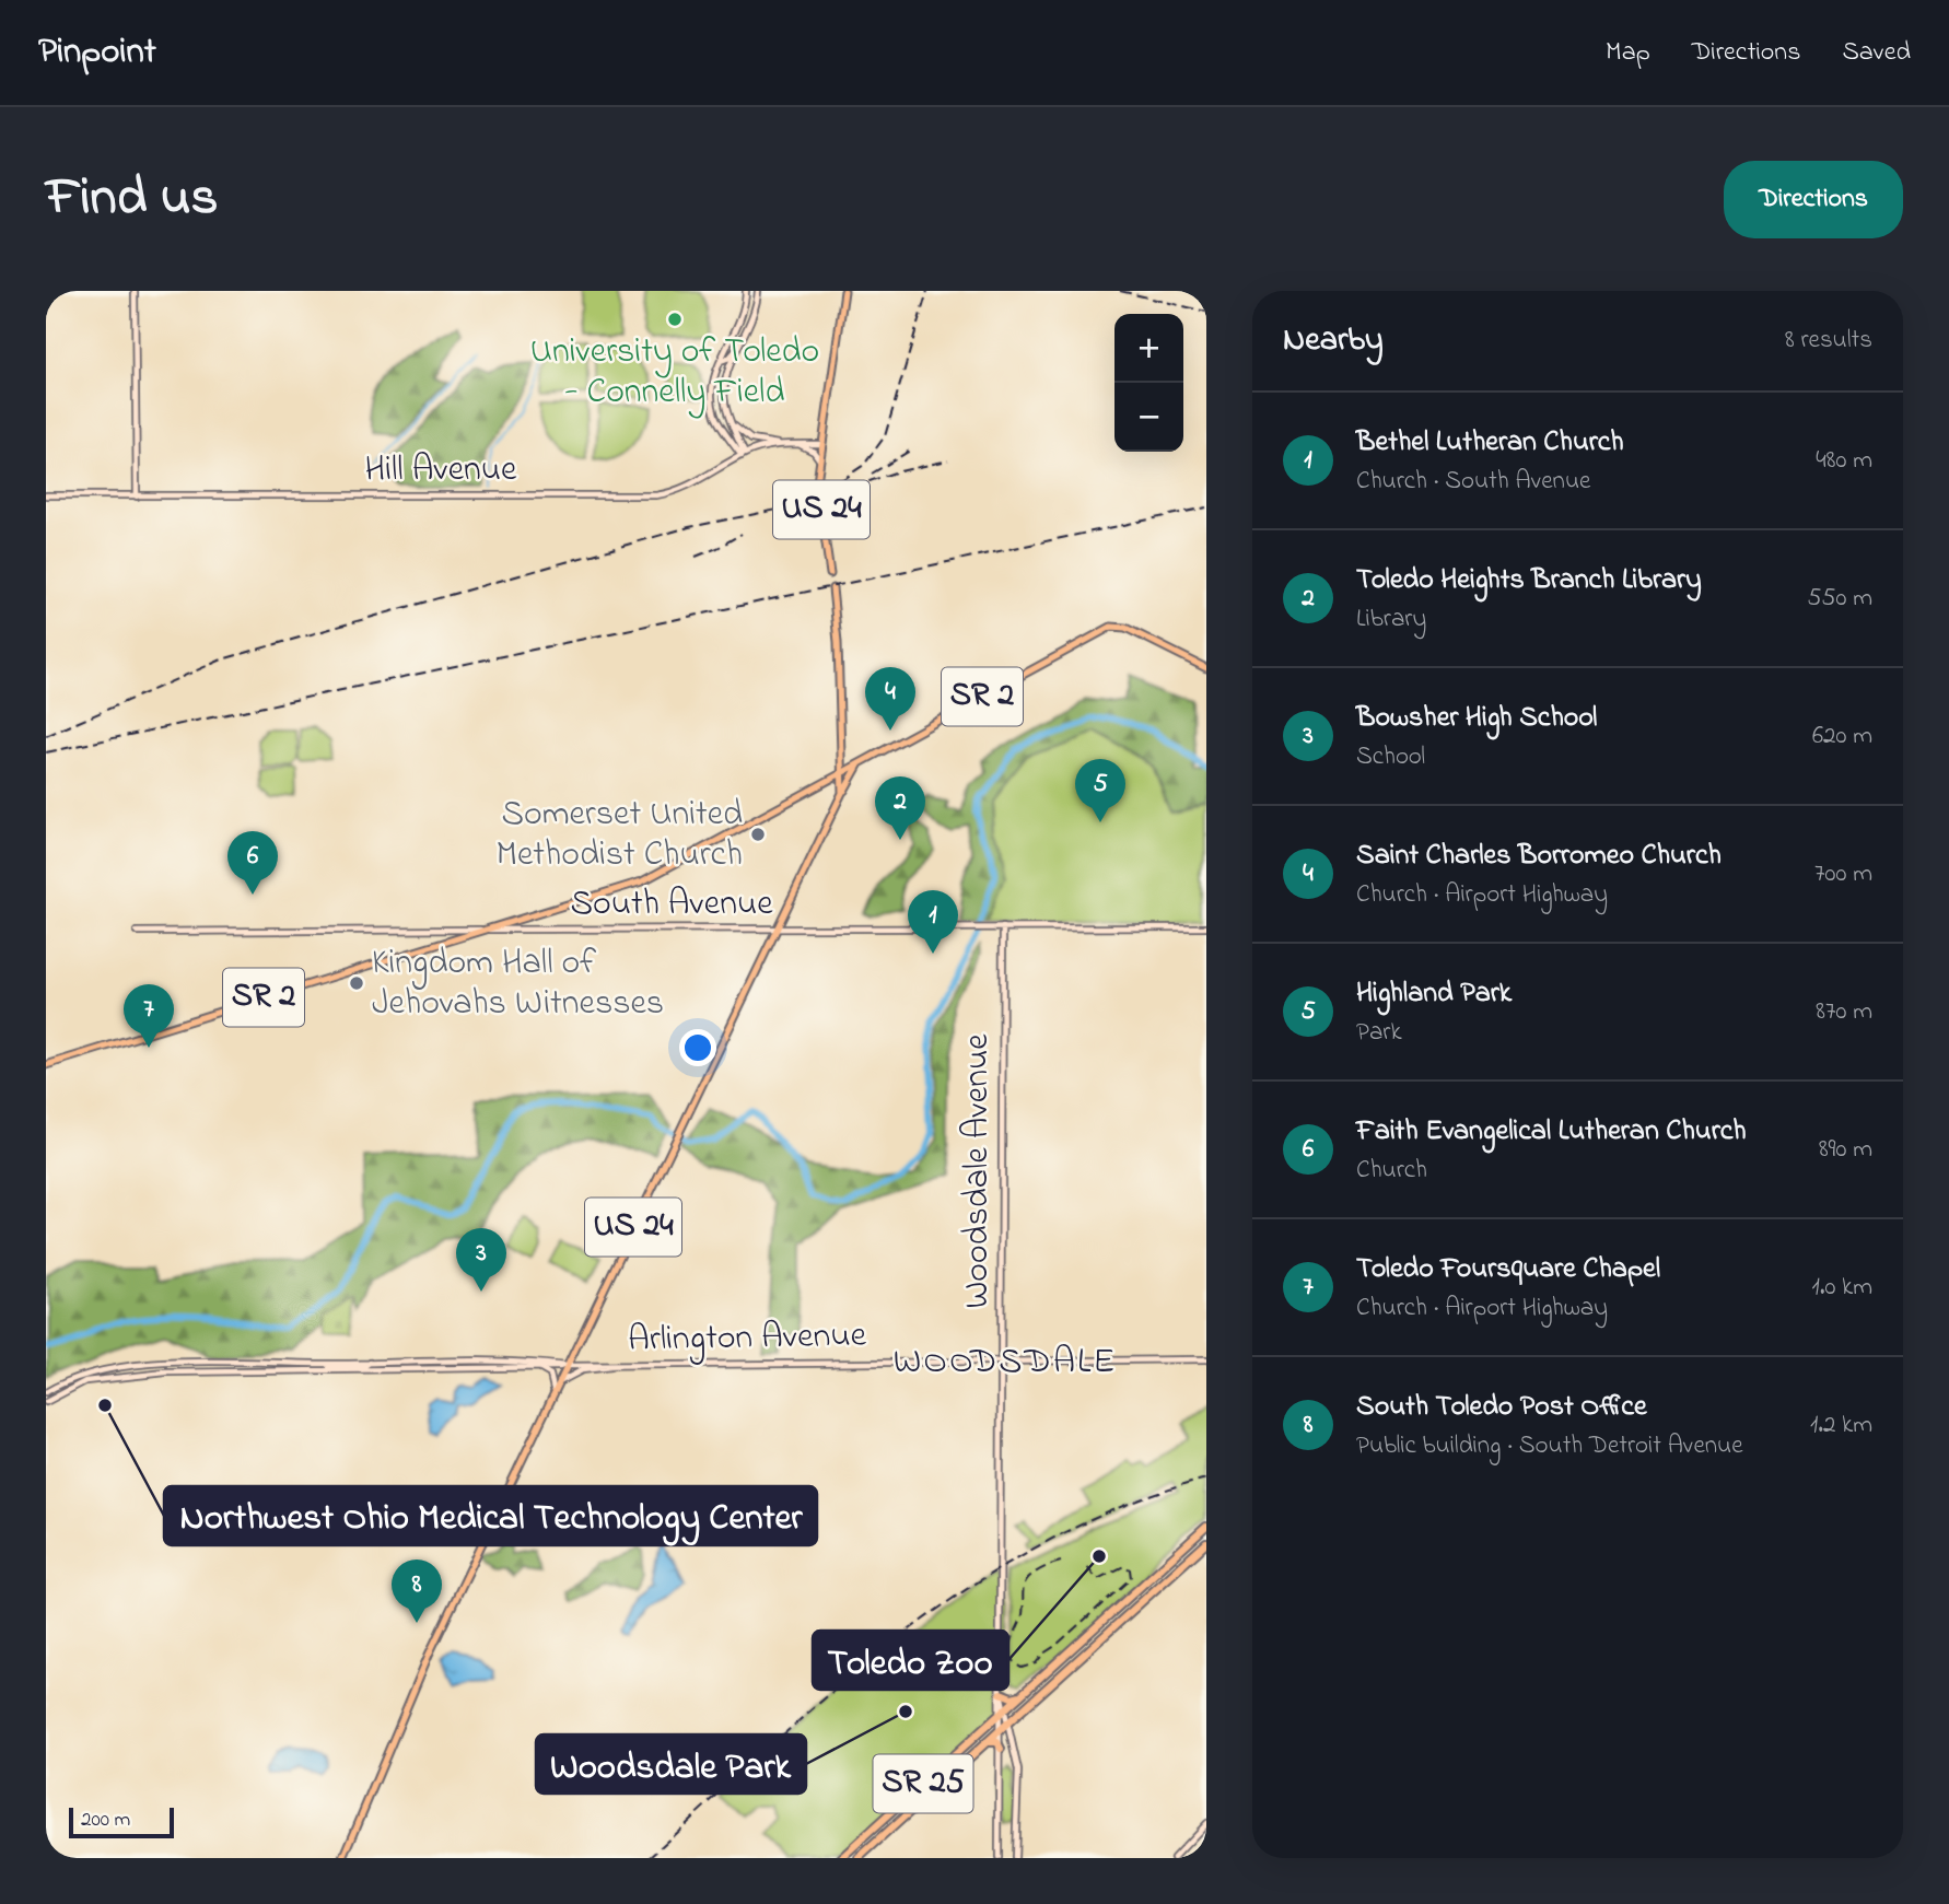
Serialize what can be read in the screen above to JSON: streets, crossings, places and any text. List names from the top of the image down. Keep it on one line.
{"streets":{"highway":["SR 25"],"main road":["US 24","SR 2"],"street":["Hill Avenue","South Avenue","Woodsdale Avenue","Arlington Avenue"]},"crossings":[["Hill Avenue","US 24"],["US 24","SR 2"],["US 24","South Avenue"],["US 24","Arlington Avenue"],["SR 2","South Avenue"],["South Avenue","Woodsdale Avenue"],["Woodsdale Avenue","Arlington Avenue"],["Woodsdale Avenue","SR 25"]],"districts":["WOODSDALE"],"places":["University of Toledo - Connelly Field","Somerset United Methodist Church","Kingdom Hall of Jehovahs Witnesses","Northwest Ohio Medical Technology Center","Toledo Zoo","Woodsdale Park"],"scale_bar":"200 m","page":{"header":"Pinpoint","nav":["Map","Directions","Saved"],"title":"Find us","buttons":"Directions","heading":["Nearby","8 results"],"map_buttons":["+","−"],"list":[{"mark":"1","name":"Bethel Lutheran Church","note":"Church · South Avenue","value":"480 m"},{"mark":"2","name":"Toledo Heights Branch Library","note":"Library","value":"550 m"},{"mark":"3","name":"Bowsher High School","note":"School","value":"620 m"},{"mark":"4","name":"Saint Charles Borromeo Church","note":"Church · Airport Highway","value":"700 m"},{"mark":"5","name":"Highland Park","note":"Park","value":"870 m"},{"mark":"6","name":"Faith Evangelical Lutheran Church","note":"Church","value":"890 m"},{"mark":"7","name":"Toledo Foursquare Chapel","note":"Church · Airport Highway","value":"1.0 km"},{"mark":"8","name":"South Toledo Post Office","note":"Public building · South Detroit Avenue","value":"1.2 km"}],"pins":["4","5","2","6","1","7","3","8"],"scale":"200 m"}}
